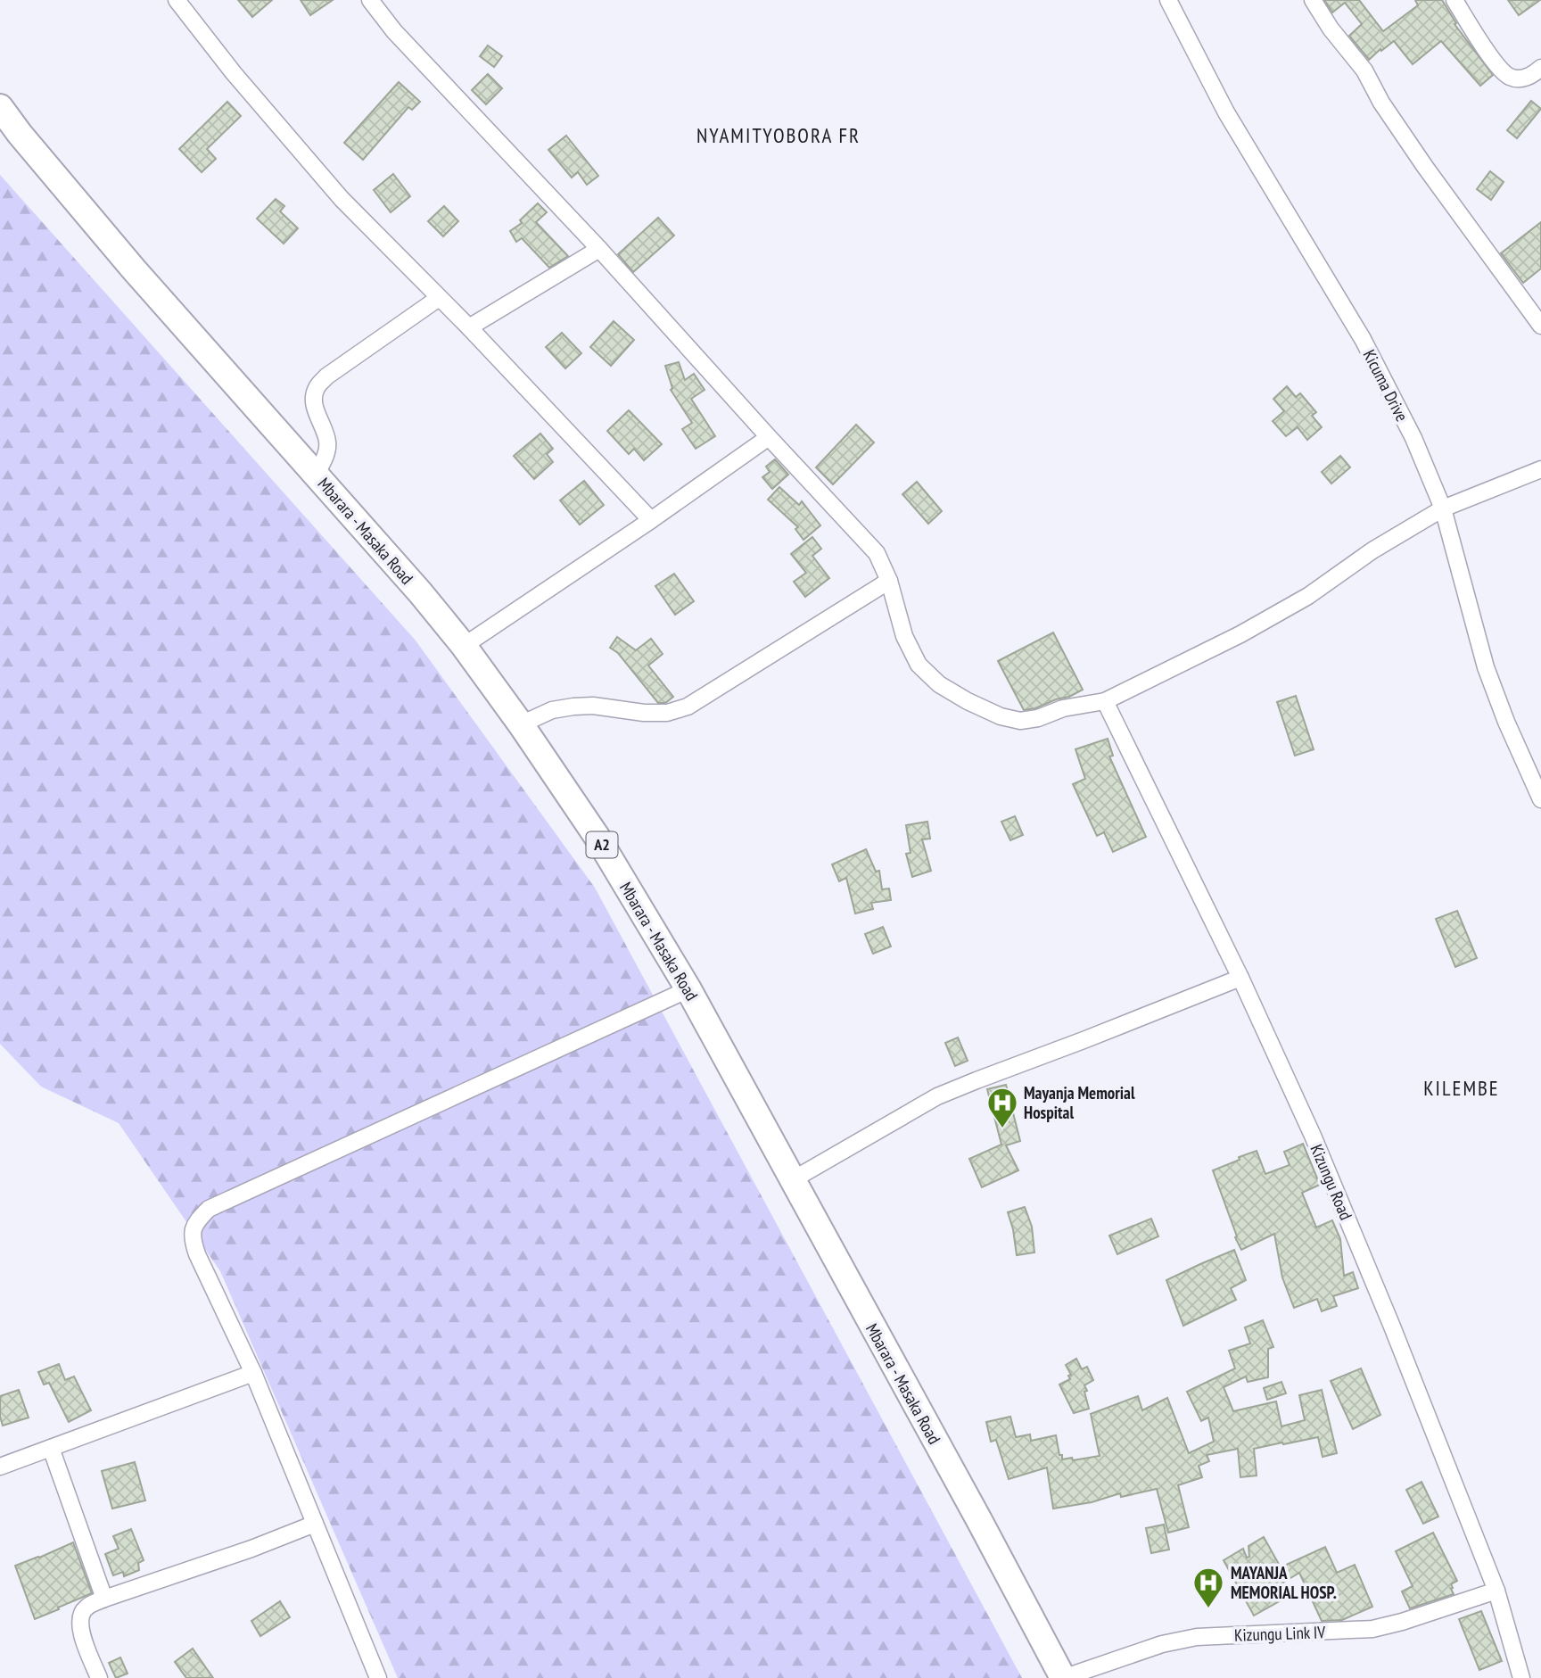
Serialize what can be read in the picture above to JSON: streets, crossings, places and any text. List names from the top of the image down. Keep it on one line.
{"streets":{"main road":["Mbarara - Masaka Road","A2"],"street":["Kicuma Drive","Kizungu Road","Kizungu Link IV"]},"crossings":[["Mbarara - Masaka Road","Kizungu Link IV"],["Kizungu Road","Kizungu Link IV"]],"districts":["NYAMITYOBORA FR","KILEMBE"],"places":{"hospital":["Mayanja Memorial Hospital","MAYANJA MEMORIAL HOSP."]}}
